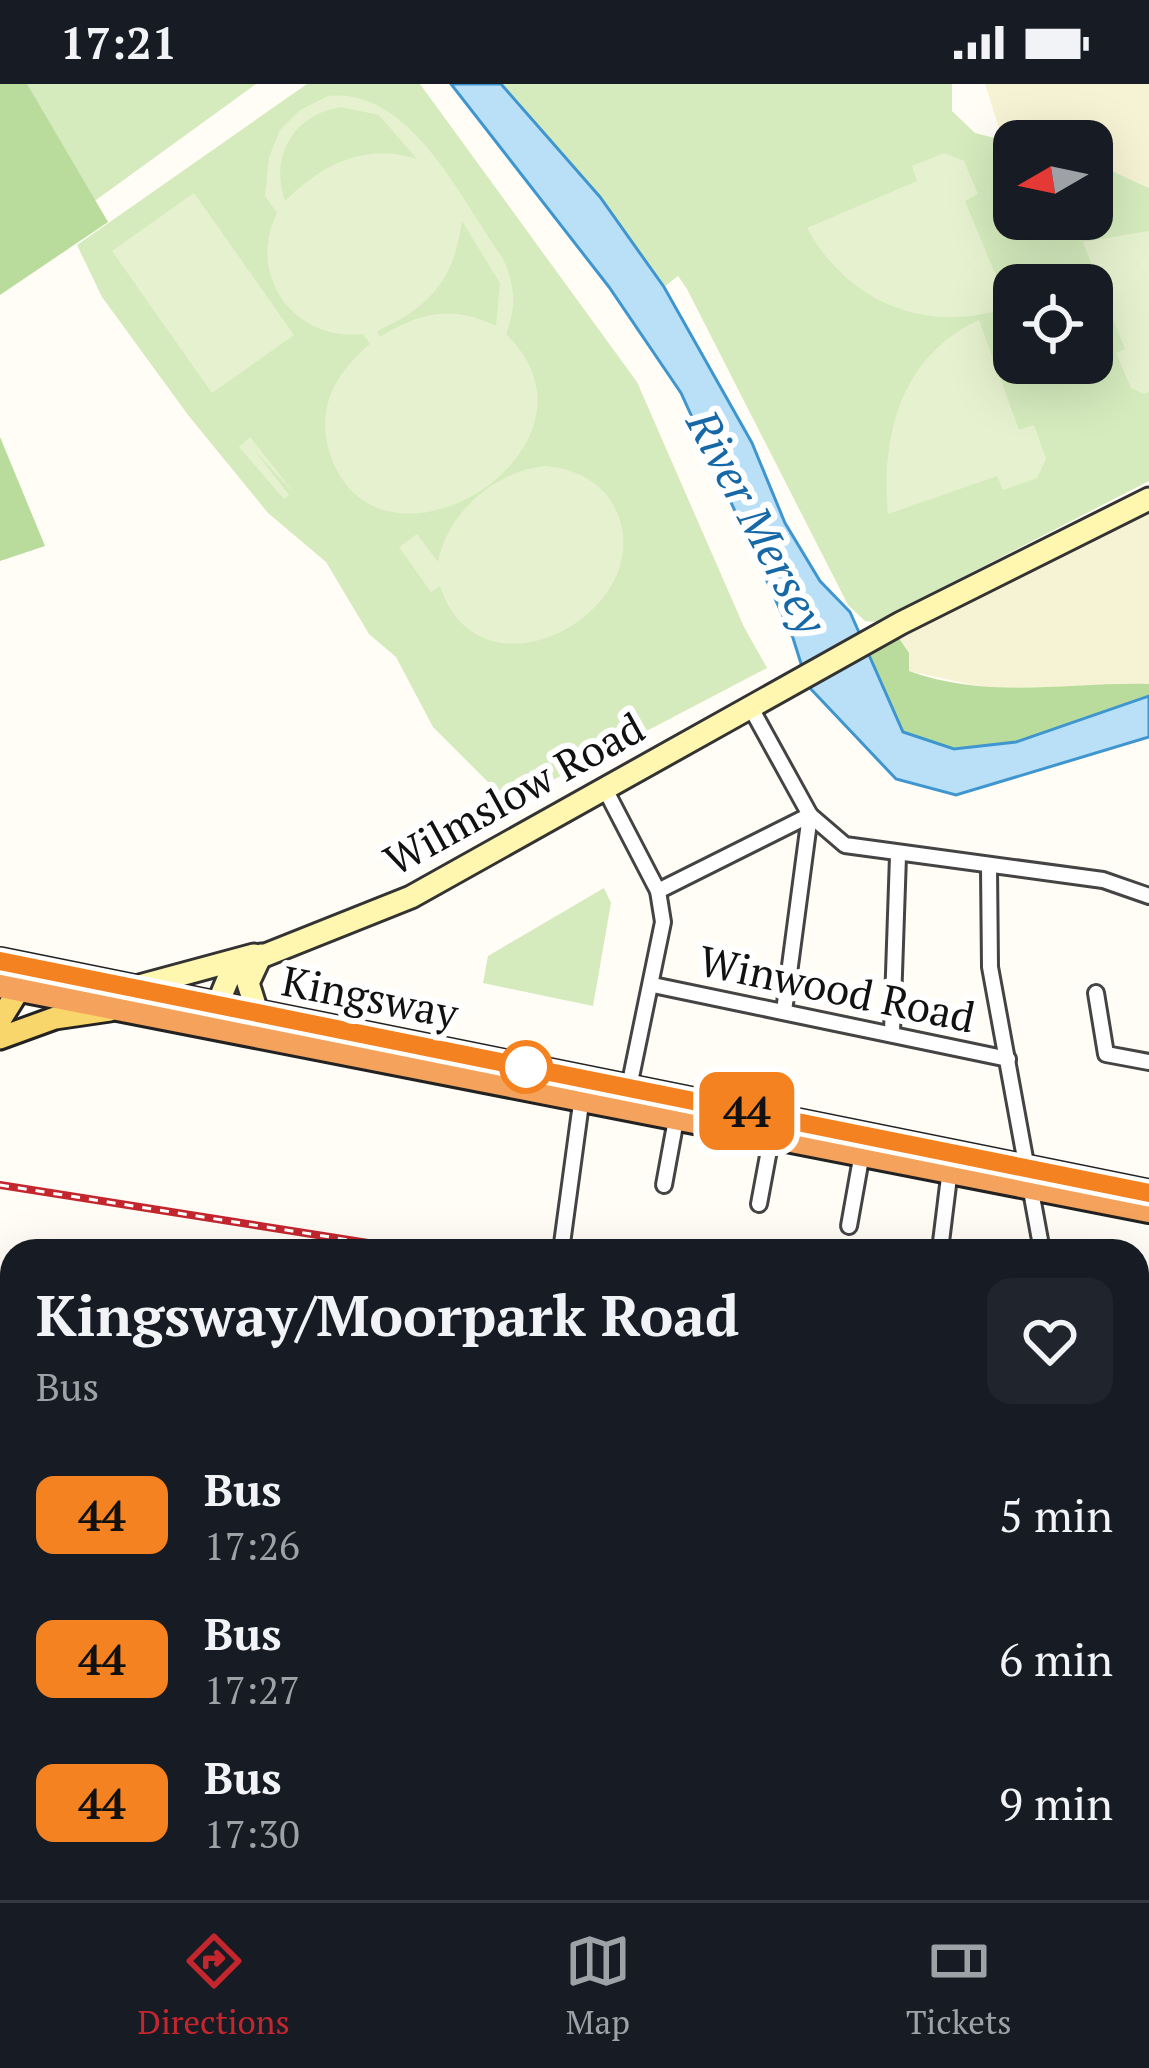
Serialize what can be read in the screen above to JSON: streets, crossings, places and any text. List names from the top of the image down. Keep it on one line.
{"streets":{"highway":["Kingsway"],"main road":["Wilmslow Road"],"street":["Winwood Road"]},"crossings":[["Wilmslow Road","Kingsway"]],"water":["River Mersey"],"lines":["bus line 44"],"north":"left","page":{"status":"17:21","on_map":"44","heading":["Kingsway/Moorpark Road","Bus"],"list":[{"mark":"44","name":"Bus","note":"17:26","value":"5 min"},{"mark":"44","name":"Bus","note":"17:27","value":"6 min"},{"mark":"44","name":"Bus","note":"17:30","value":"9 min"}],"tabs":["Directions","Map","Tickets"]}}
